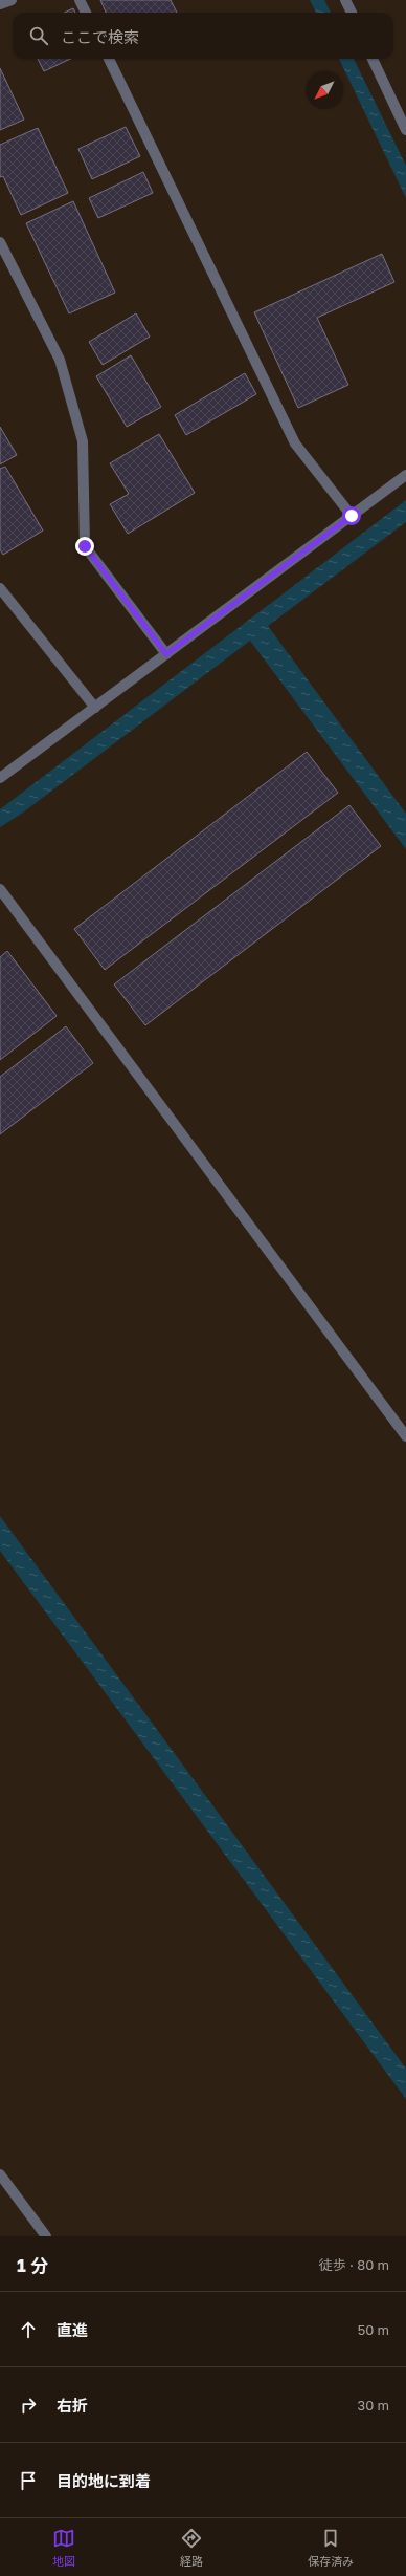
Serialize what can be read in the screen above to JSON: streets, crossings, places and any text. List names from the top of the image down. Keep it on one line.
{"north":"bottom left","page":{"search":"ここで検索","heading":["1 分","徒歩 · 80 m"],"list":[["直進","50 m"],["右折","30 m"],"目的地に到着"],"nav":["地図","経路","保存済み"]}}
